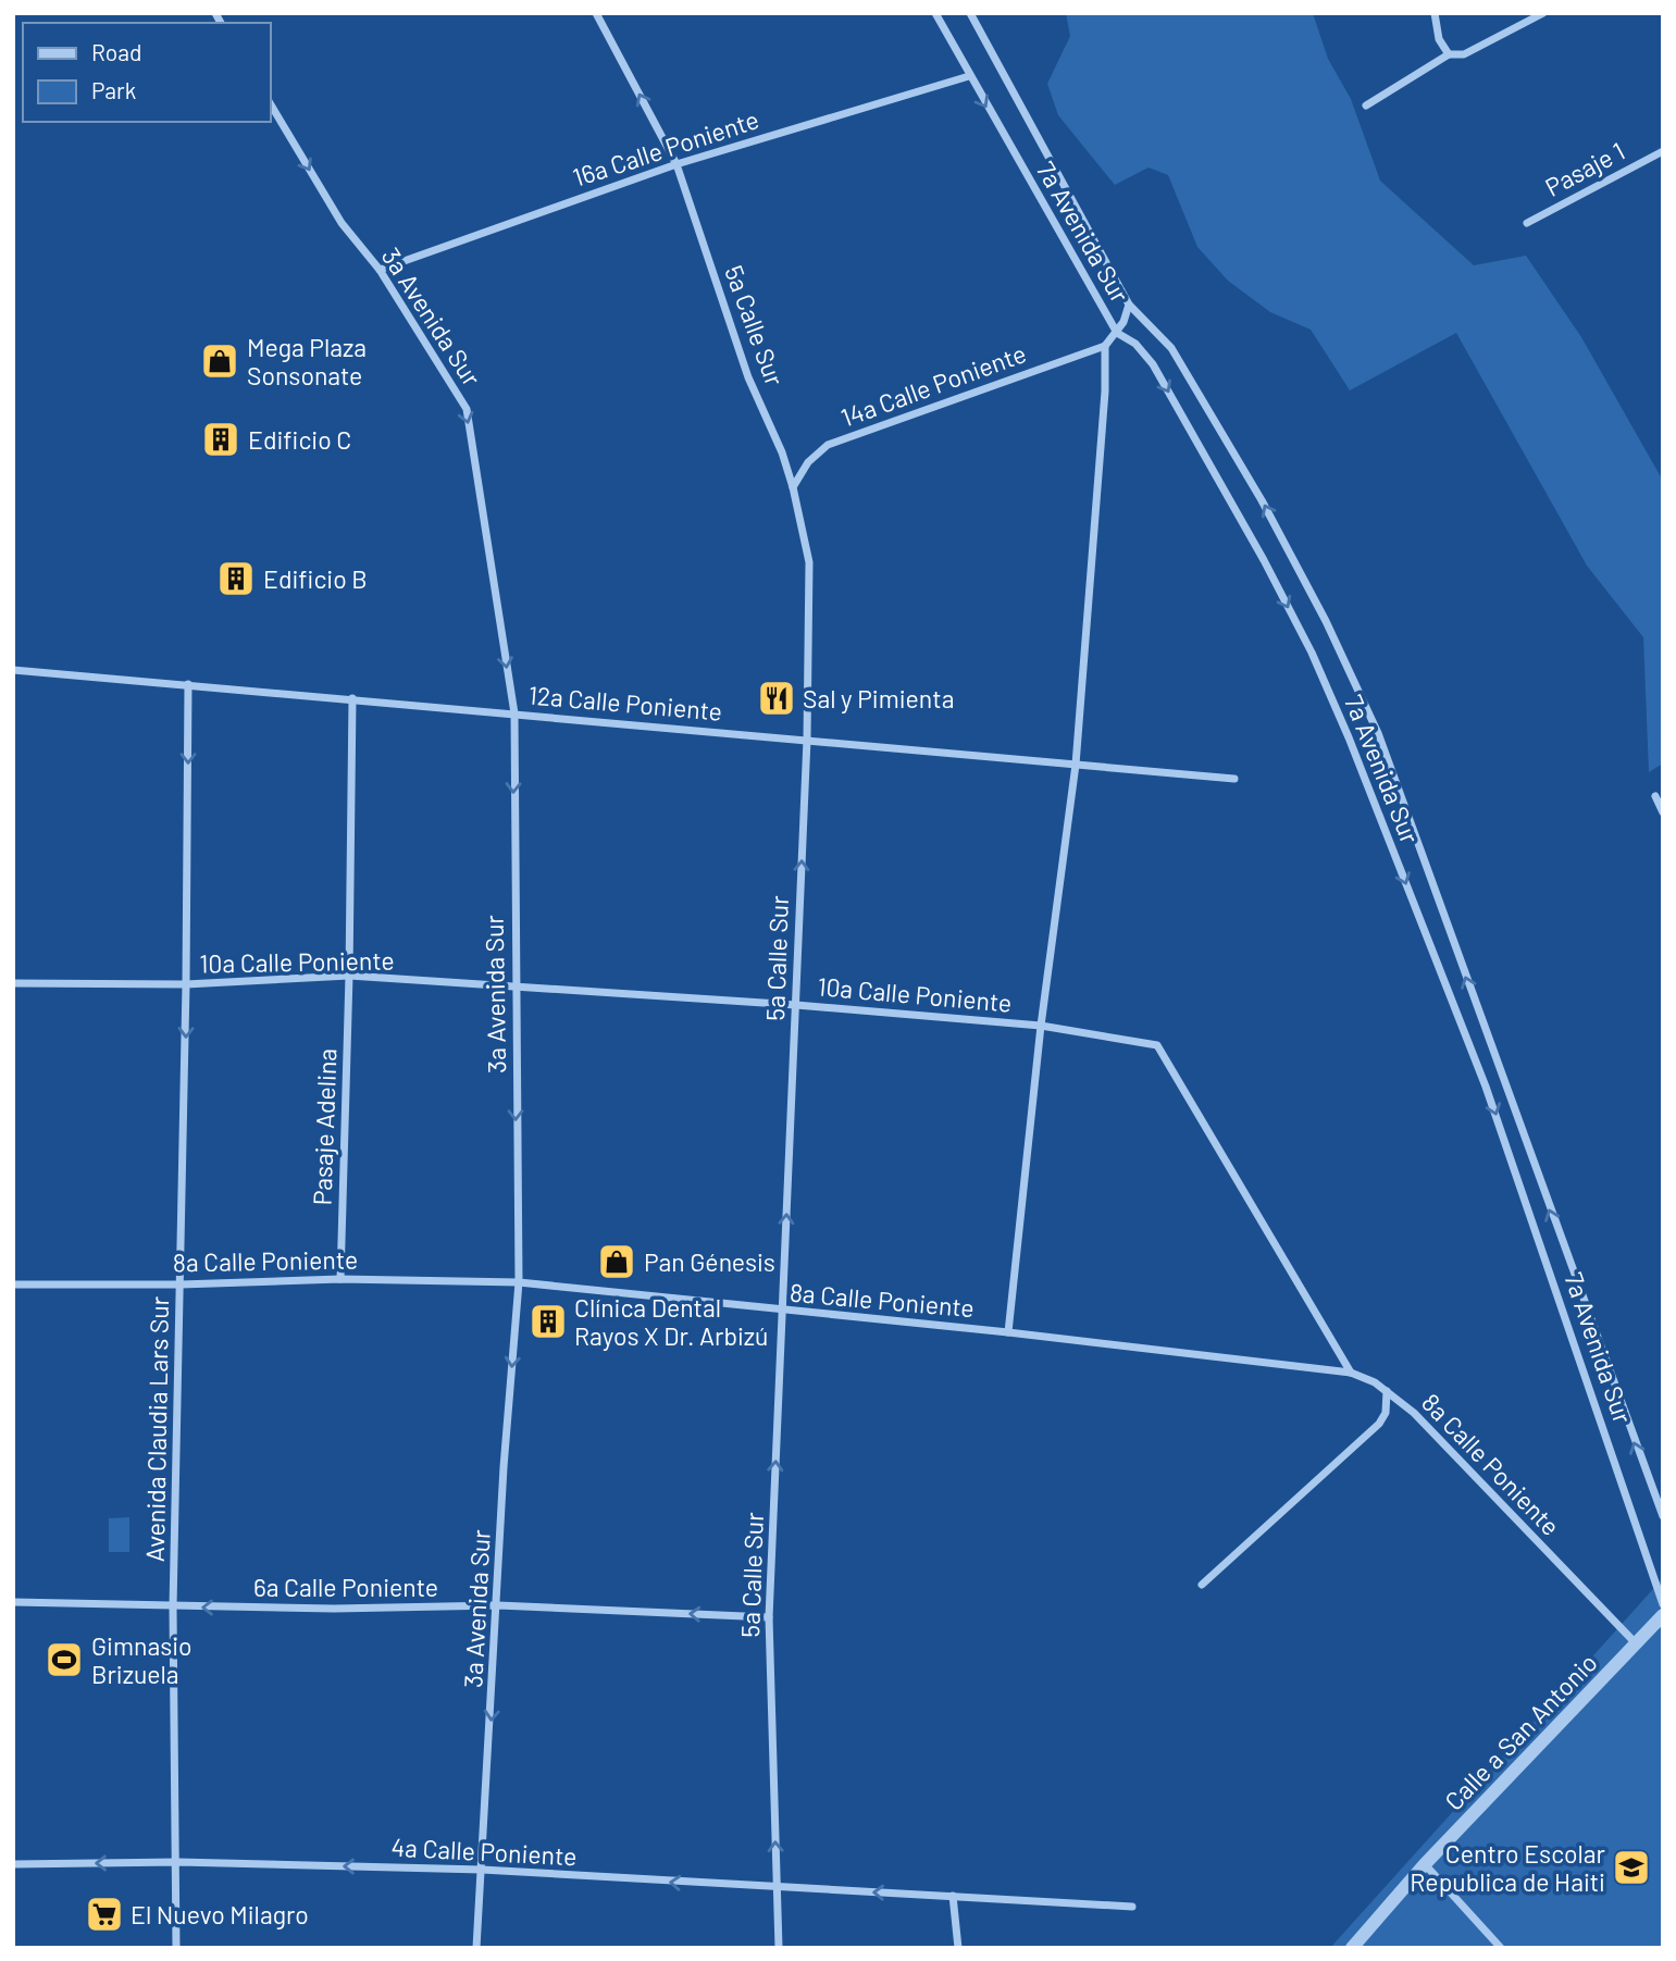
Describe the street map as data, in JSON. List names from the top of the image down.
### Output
{
  "streets": {
    "street": [
      "16a Calle Poniente",
      "Pasaje 1",
      "7a Avenida Sur",
      "3a Avenida Sur",
      "5a Calle Sur",
      "14a Calle Poniente",
      "12a Calle Poniente",
      "10a Calle Poniente",
      "Pasaje Adelina",
      "8a Calle Poniente",
      "Avenida Claudia Lars Sur",
      "6a Calle Poniente",
      "Calle a San Antonio",
      "4a Calle Poniente"
    ]
  },
  "crossings": [
    ["16a Calle Poniente", "7a Avenida Sur"],
    ["16a Calle Poniente", "3a Avenida Sur"],
    ["16a Calle Poniente", "5a Calle Sur"],
    ["3a Avenida Sur", "12a Calle Poniente"],
    ["3a Avenida Sur", "10a Calle Poniente"],
    ["3a Avenida Sur", "8a Calle Poniente"],
    ["3a Avenida Sur", "6a Calle Poniente"],
    ["3a Avenida Sur", "4a Calle Poniente"],
    ["5a Calle Sur", "14a Calle Poniente"],
    ["5a Calle Sur", "12a Calle Poniente"],
    ["5a Calle Sur", "10a Calle Poniente"],
    ["5a Calle Sur", "8a Calle Poniente"],
    ["5a Calle Sur", "6a Calle Poniente"],
    ["5a Calle Sur", "4a Calle Poniente"],
    ["12a Calle Poniente", "Pasaje Adelina"],
    ["12a Calle Poniente", "Avenida Claudia Lars Sur"],
    ["10a Calle Poniente", "Pasaje Adelina"],
    ["10a Calle Poniente", "8a Calle Poniente"],
    ["10a Calle Poniente", "Avenida Claudia Lars Sur"],
    ["Pasaje Adelina", "8a Calle Poniente"],
    ["8a Calle Poniente", "Avenida Claudia Lars Sur"],
    ["8a Calle Poniente", "Calle a San Antonio"],
    ["Avenida Claudia Lars Sur", "6a Calle Poniente"],
    ["Avenida Claudia Lars Sur", "4a Calle Poniente"]
  ],
  "one_way": [
    "3a Avenida Sur",
    "5a Calle Sur",
    "Avenida Claudia Lars Sur",
    "6a Calle Poniente",
    "4a Calle Poniente"
  ],
  "places": {
    "shop": ["Mega Plaza Sonsonate", "Pan Génesis"],
    "building": ["Edificio C", "Edificio B", "Clínica Dental Rayos X Dr. Arbizú"],
    "restaurant": ["Sal y Pimienta"],
    "sports": ["Gimnasio Brizuela"],
    "school or university": ["Centro Escolar Republica de Haiti"],
    "supermarket": ["El Nuevo Milagro"]
  },
  "legend": ["Road", "Park"]
}
